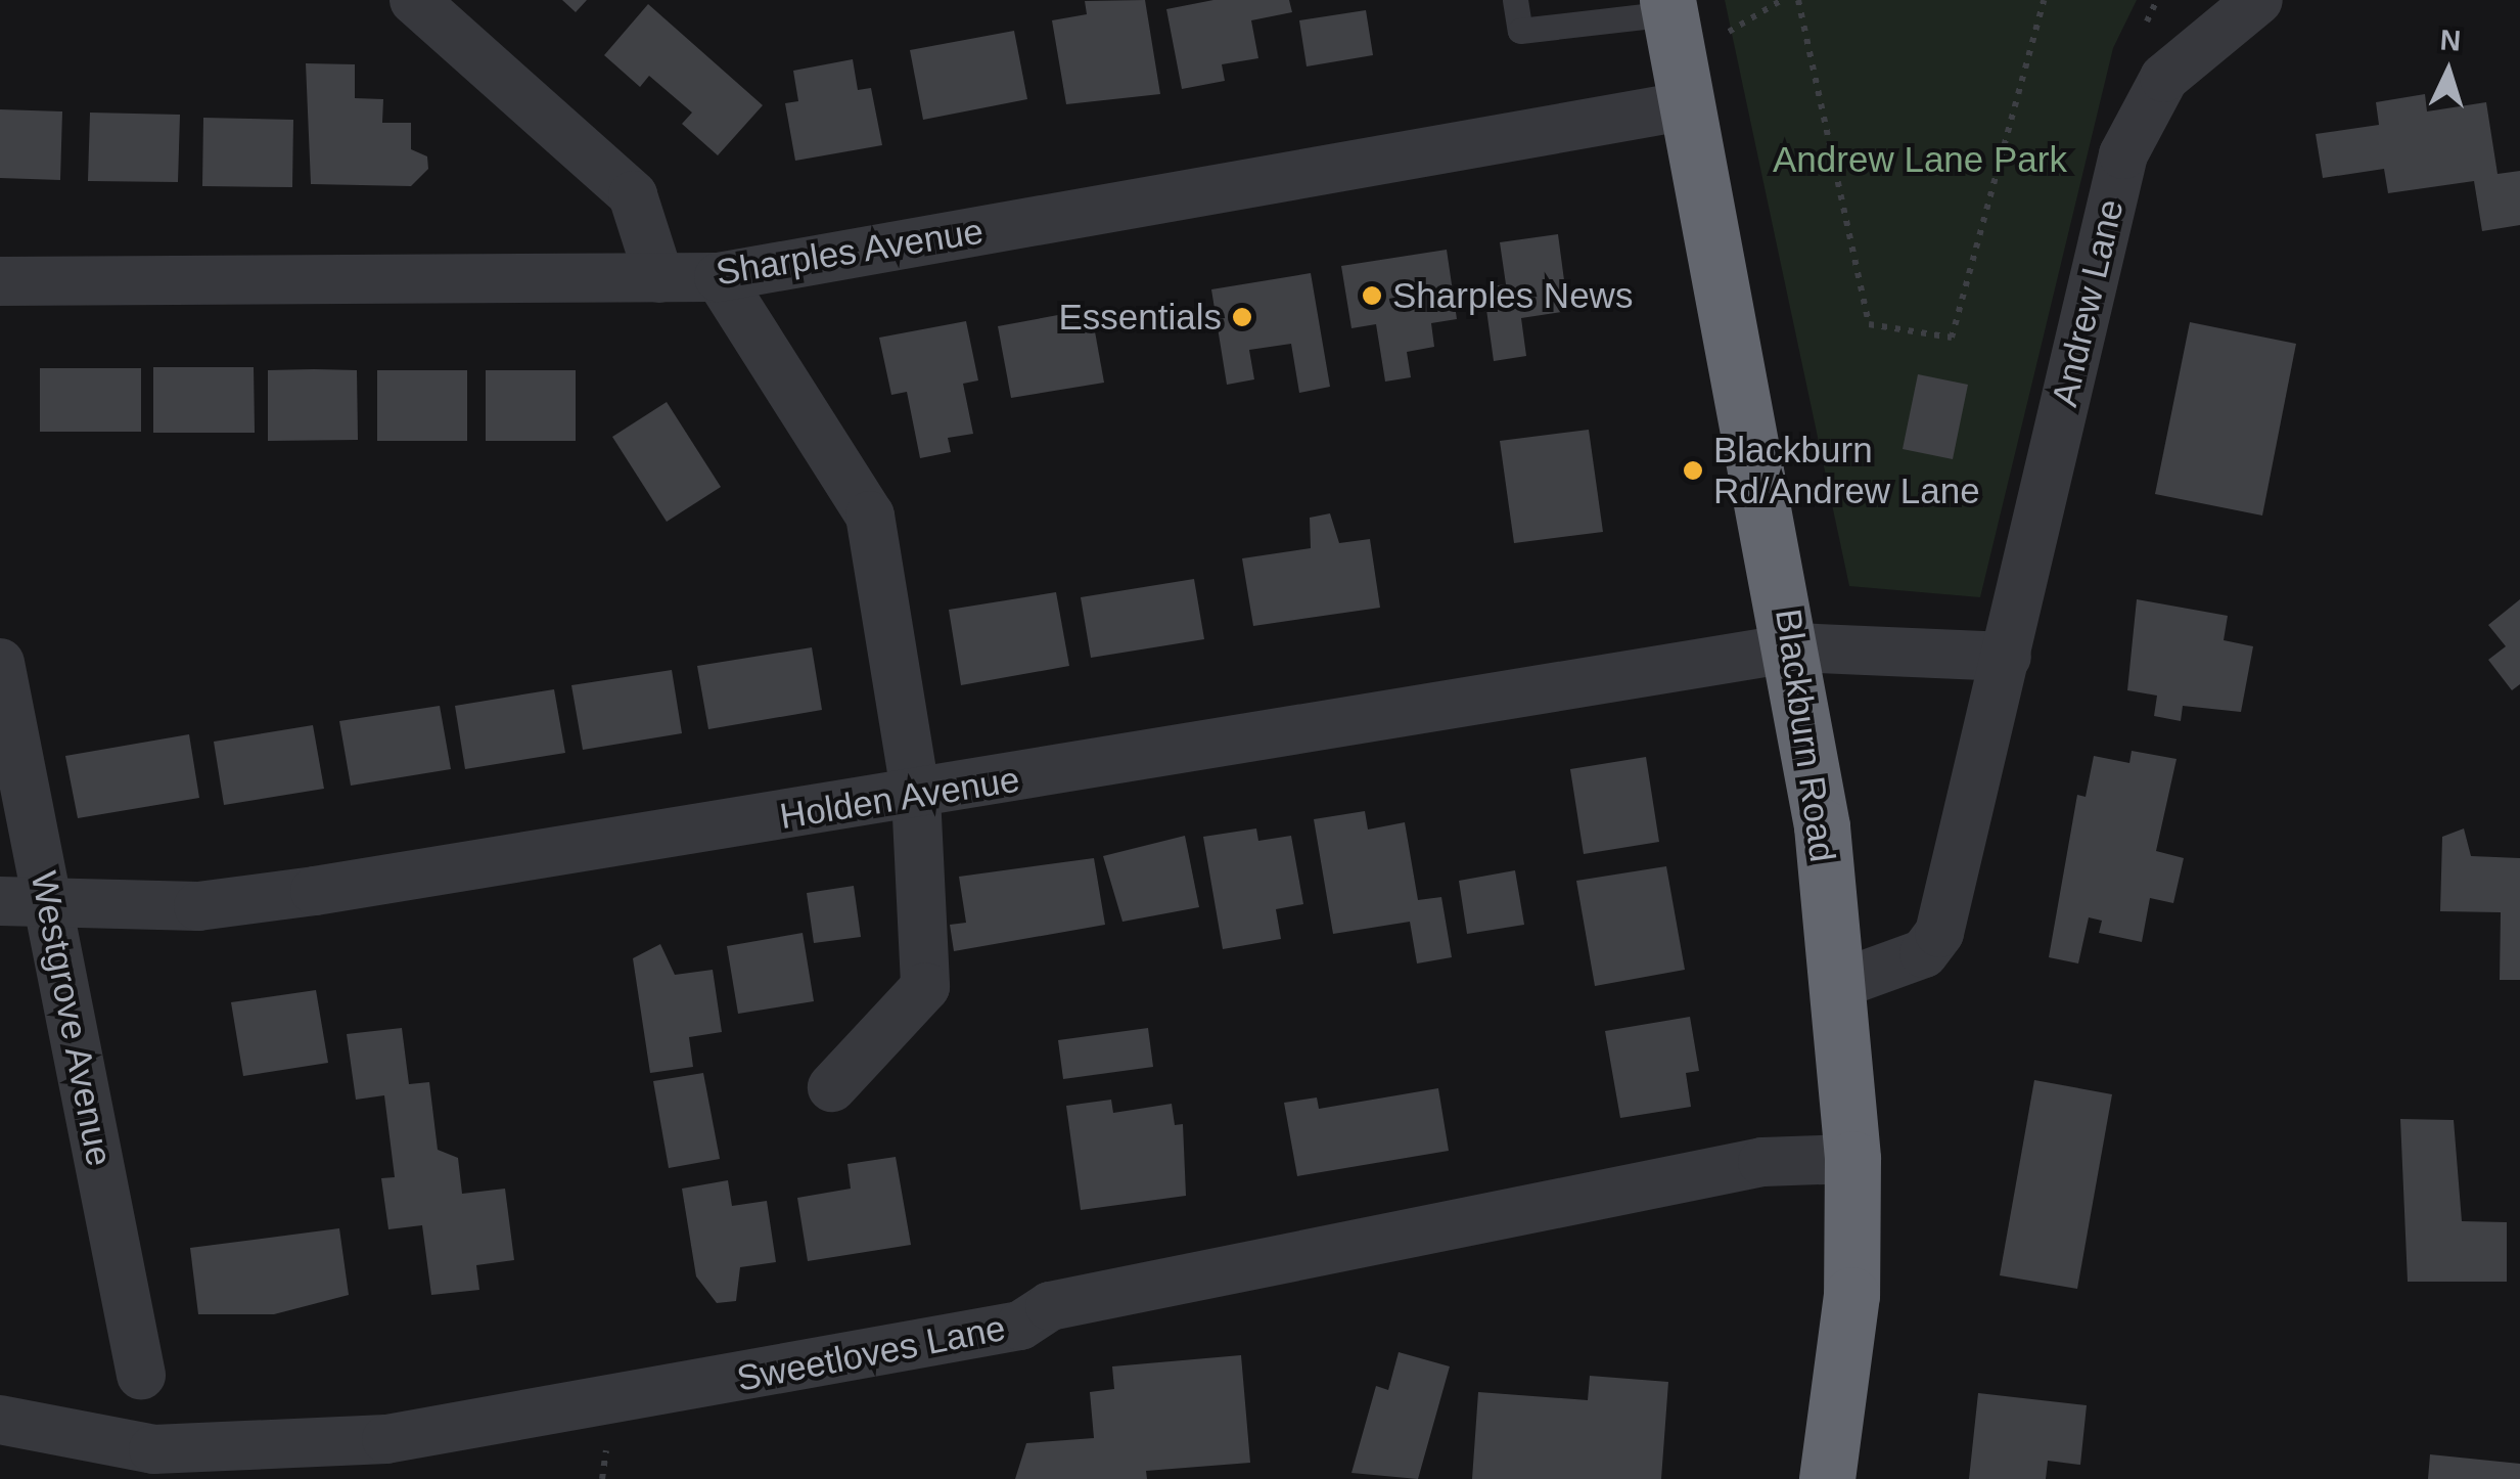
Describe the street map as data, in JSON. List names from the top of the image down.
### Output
{
  "streets": {
    "highway": ["Blackburn Road"],
    "street": [
      "Sharples Avenue",
      "Andrew Lane",
      "Holden Avenue",
      "Westgrove Avenue",
      "Sweetloves Lane"
    ]
  },
  "crossings": [
    ["Sharples Avenue", "Blackburn Road"],
    ["Andrew Lane", "Blackburn Road"],
    ["Blackburn Road", "Holden Avenue"],
    ["Blackburn Road", "Sweetloves Lane"],
    ["Holden Avenue", "Westgrove Avenue"]
  ],
  "parks": ["Andrew Lane Park"],
  "places": ["Sharples News", "Essentials", "Blackburn Rd/Andrew Lane"],
  "north": "top"
}
